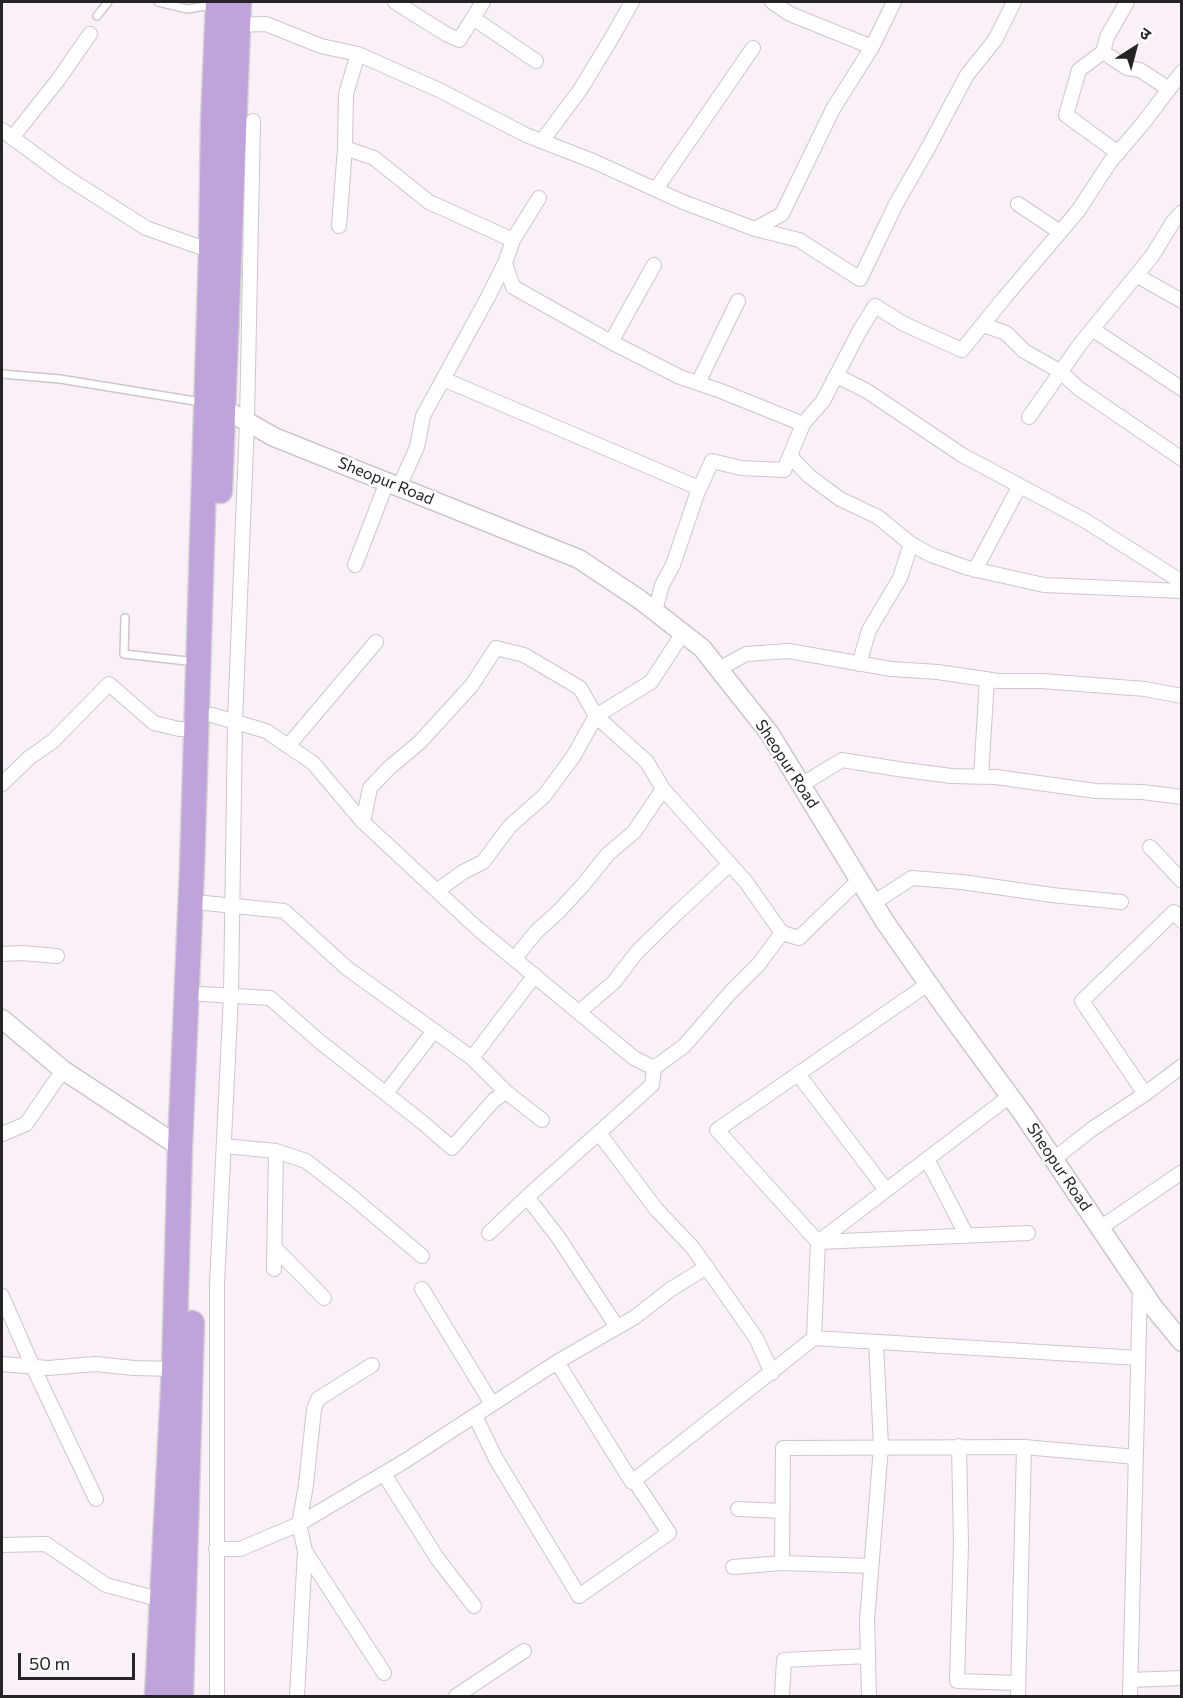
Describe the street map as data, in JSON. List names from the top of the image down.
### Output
{
  "streets": {
    "street": ["Sheopur Road"]
  },
  "scale_bar": "50 m",
  "north": "top right"
}
